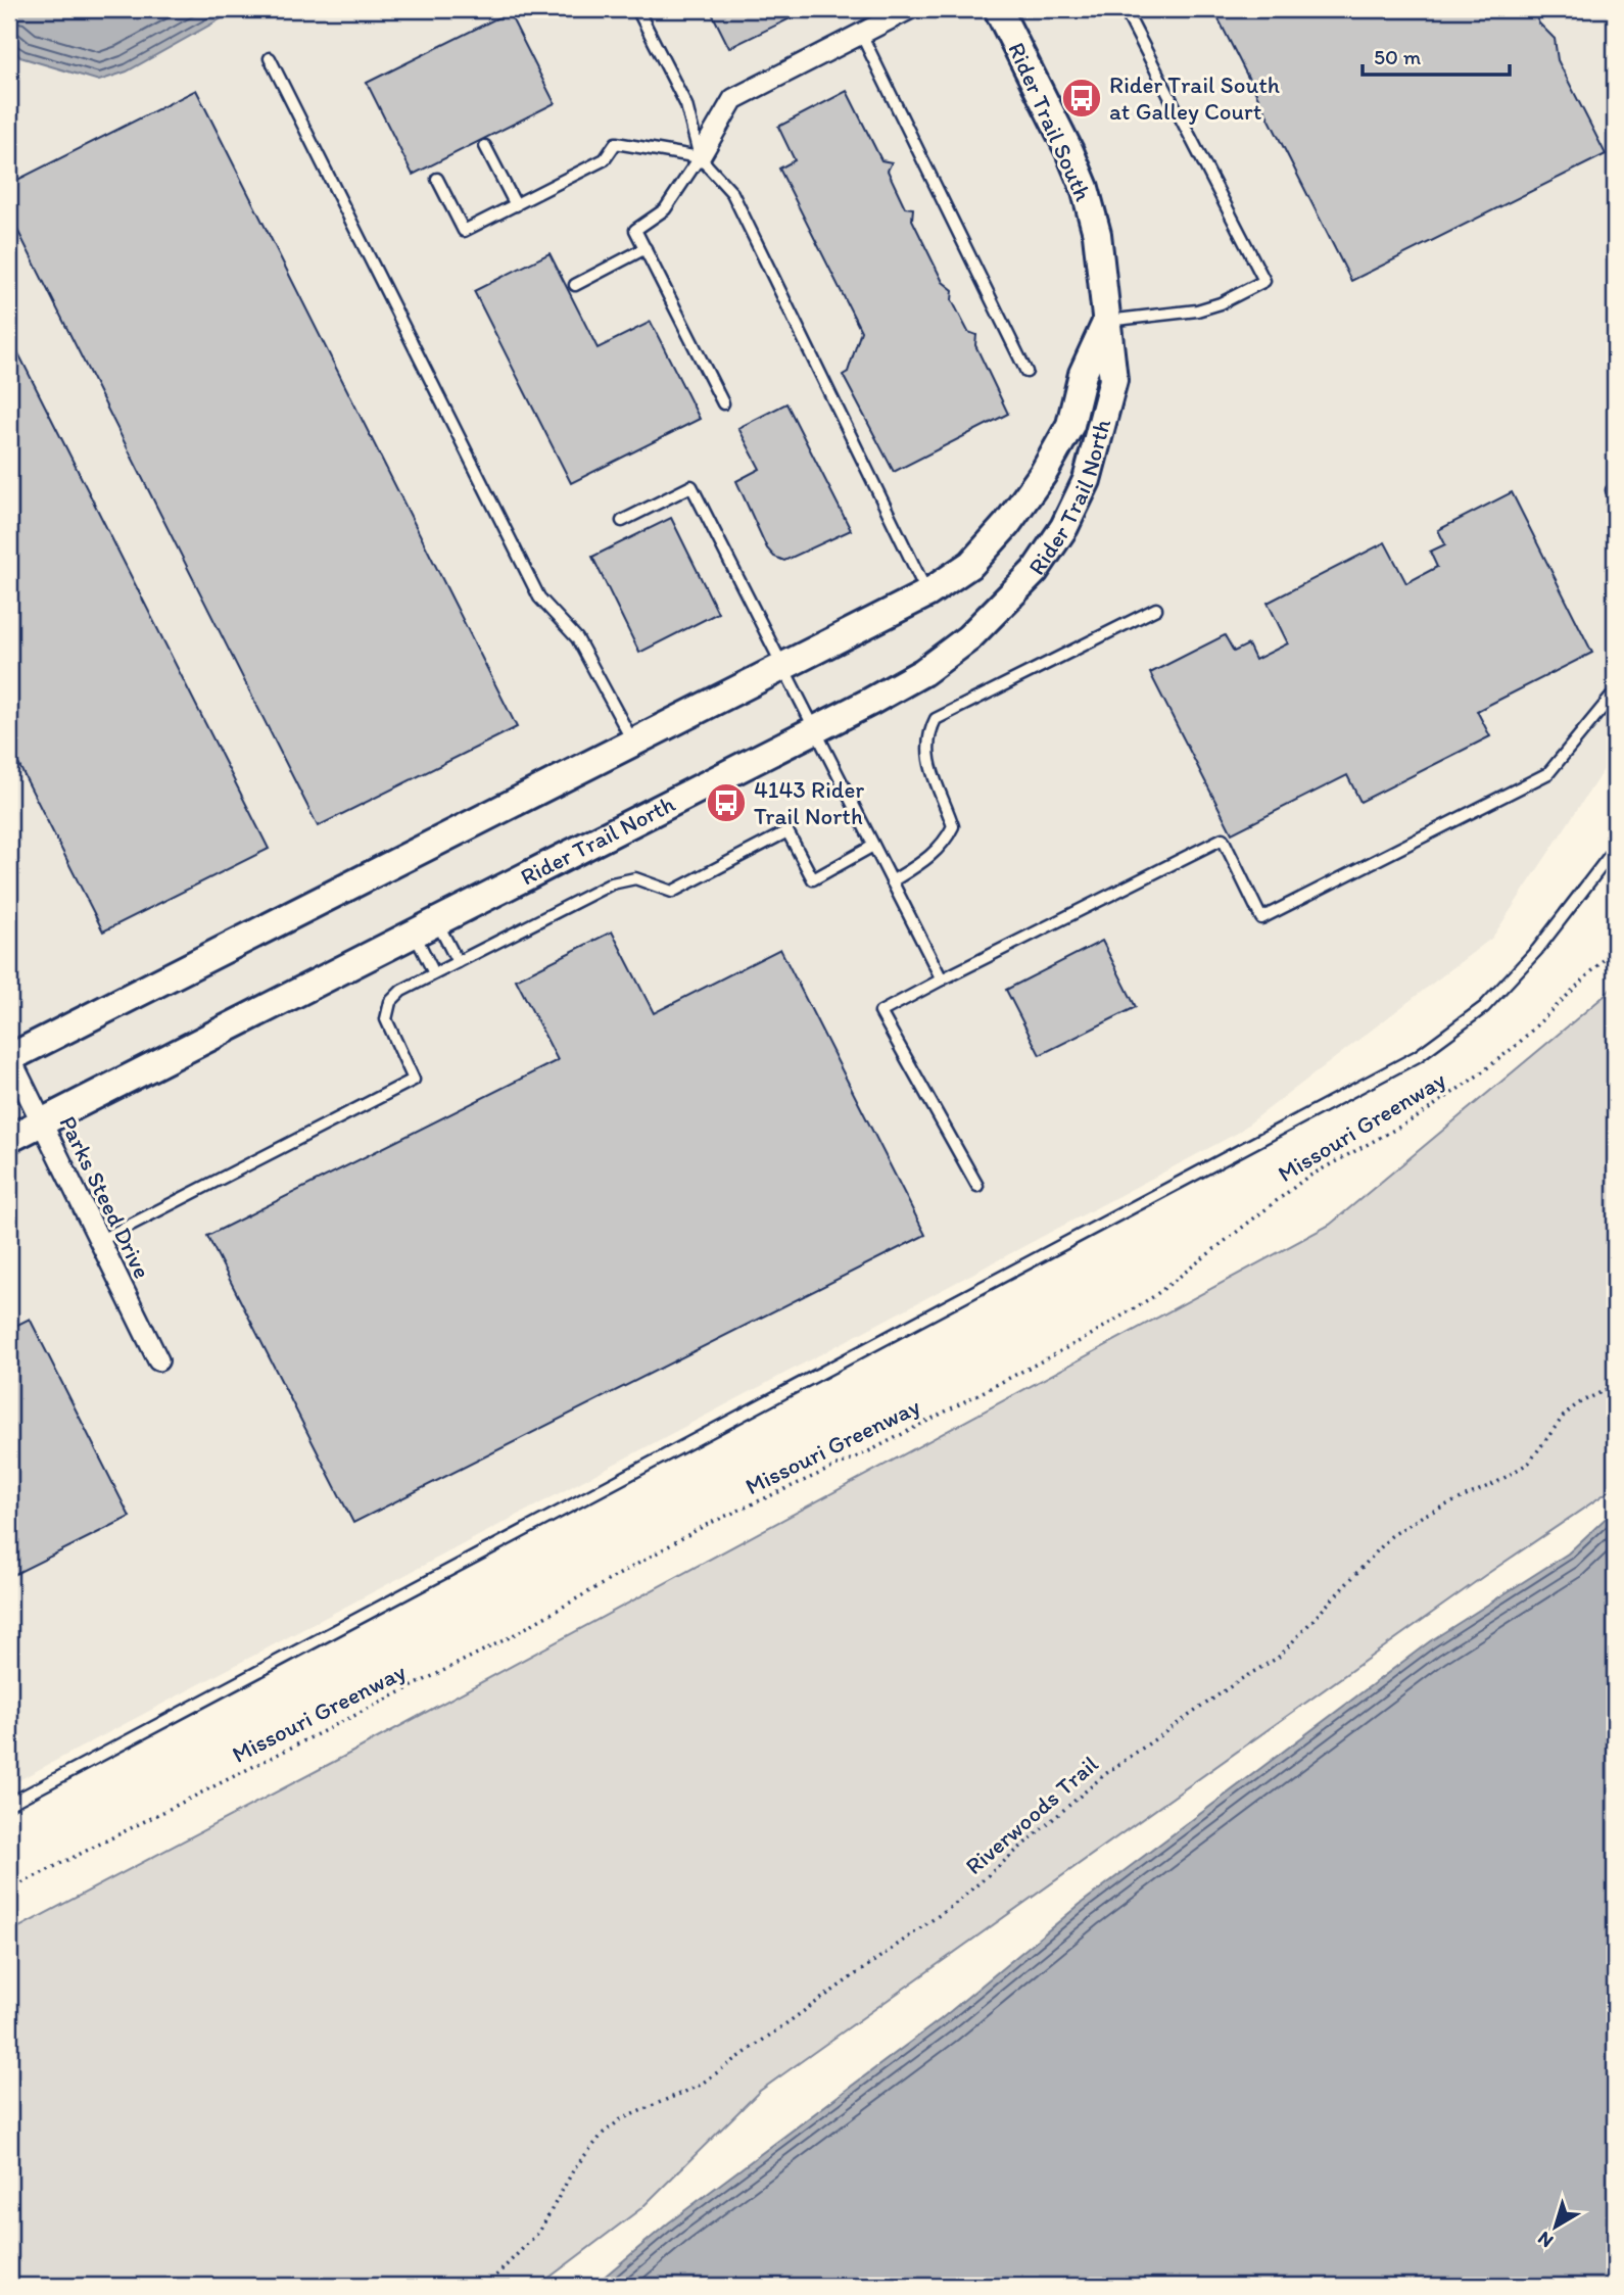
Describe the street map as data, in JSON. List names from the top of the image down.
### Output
{
  "streets": {
    "street": ["Rider Trail South", "Rider Trail North", "Parks Steed Drive"],
    "path": ["Missouri Greenway", "Riverwoods Trail"]
  },
  "crossings": [
    ["Rider Trail South", "Rider Trail North"],
    ["Rider Trail North", "Parks Steed Drive"]
  ],
  "places": {
    "bus stop": ["Rider Trail South at Galley Court", "4143 Rider Trail North"]
  },
  "scale_bar": "50 m",
  "north": "bottom left"
}
